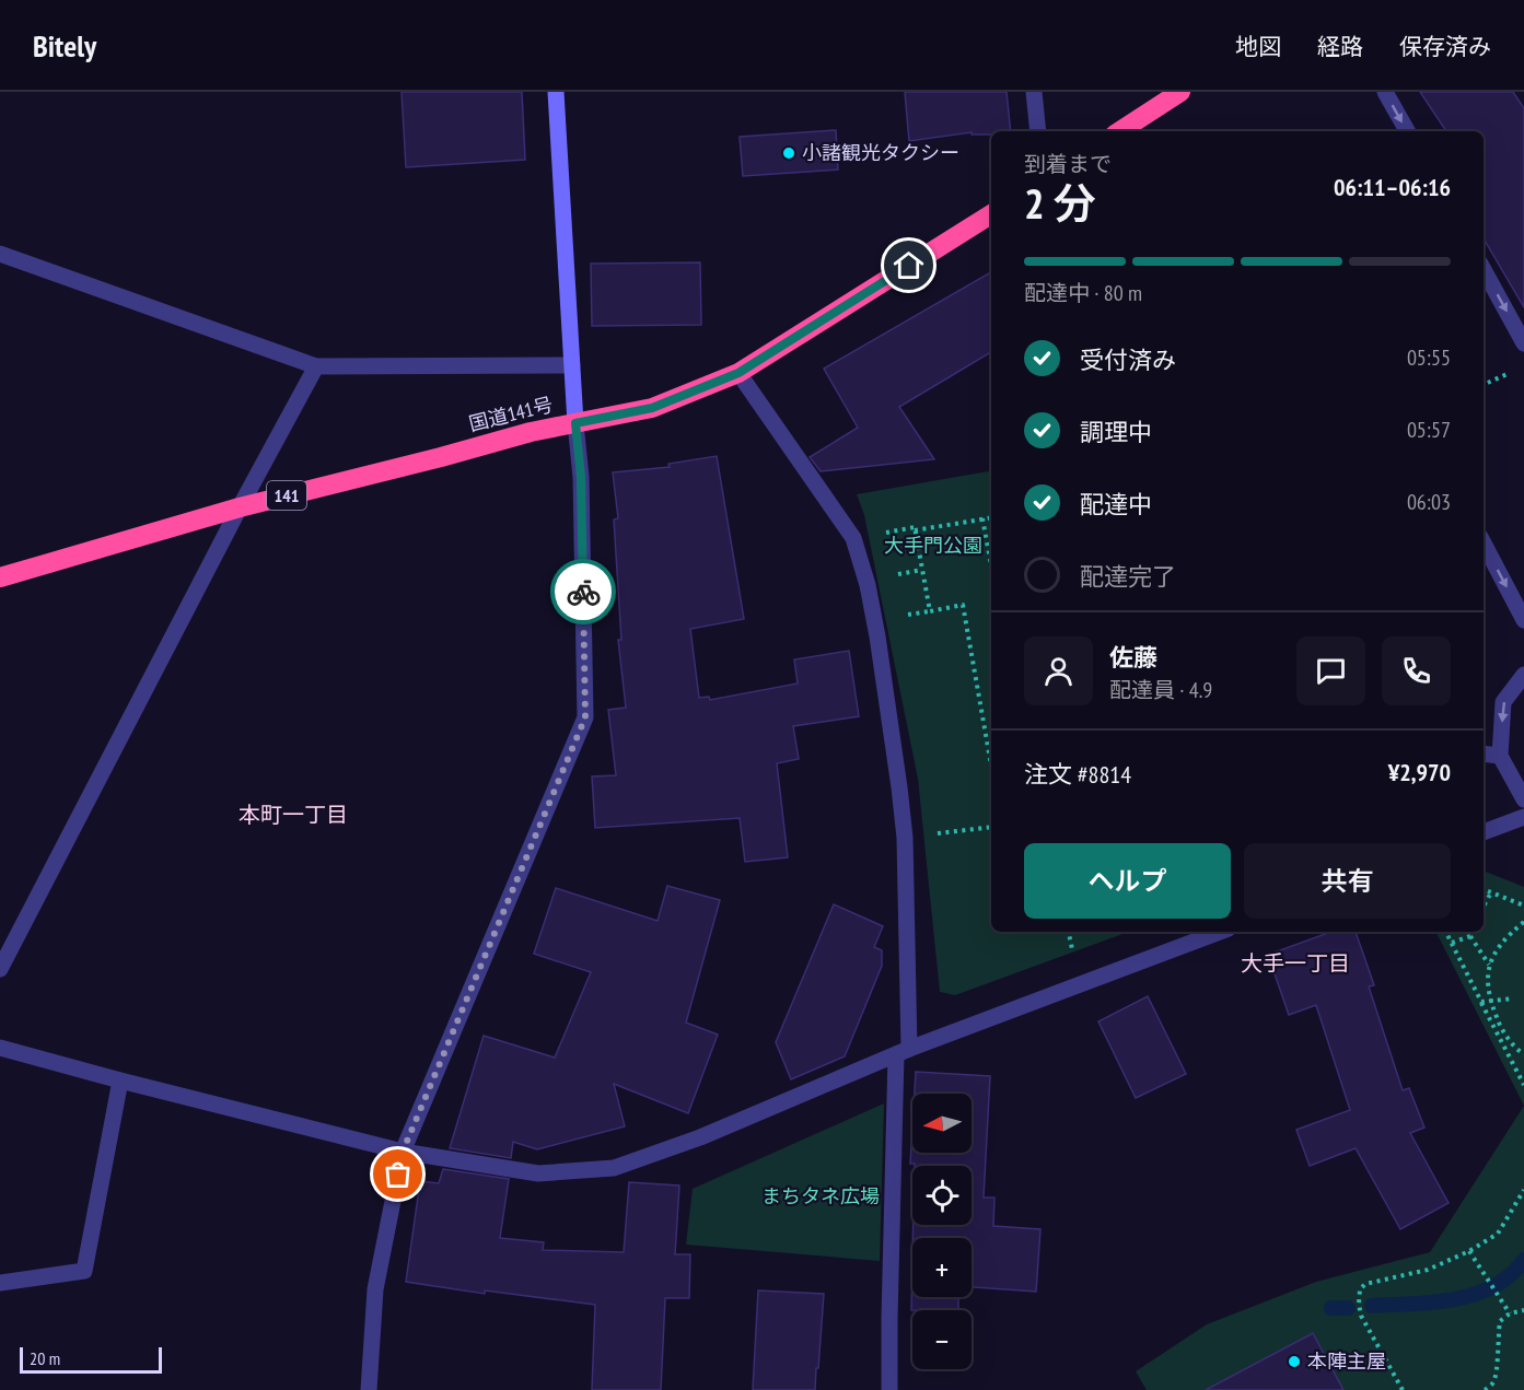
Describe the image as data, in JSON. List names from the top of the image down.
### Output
{
  "streets": {
    "highway": ["国道141号", "141"]
  },
  "districts": ["本町一丁目", "大手一丁目"],
  "parks": ["大手門公園", "まちタネ広場"],
  "places": ["小諸観光タクシー", "本陣主屋"],
  "scale_bar": "20 m",
  "north": "left",
  "page": {
    "header": "Bitely",
    "nav": ["地図", "経路", "保存済み"],
    "heading": ["2 分", "到着まで", "06:11–06:16"],
    "panel": [
      "佐藤",
      "配達員 · 4.9",
      "注文 #8814",
      "¥2,970"
    ],
    "bar": "配達中 · 80 m",
    "list": [
      ["受付済み", "05:55"],
      ["調理中", "05:57"],
      ["配達中", "06:03"],
      "配達完了"
    ],
    "buttons": ["ヘルプ", "共有"],
    "map_buttons": ["+", "−"],
    "scale": "20 m"
  }
}
